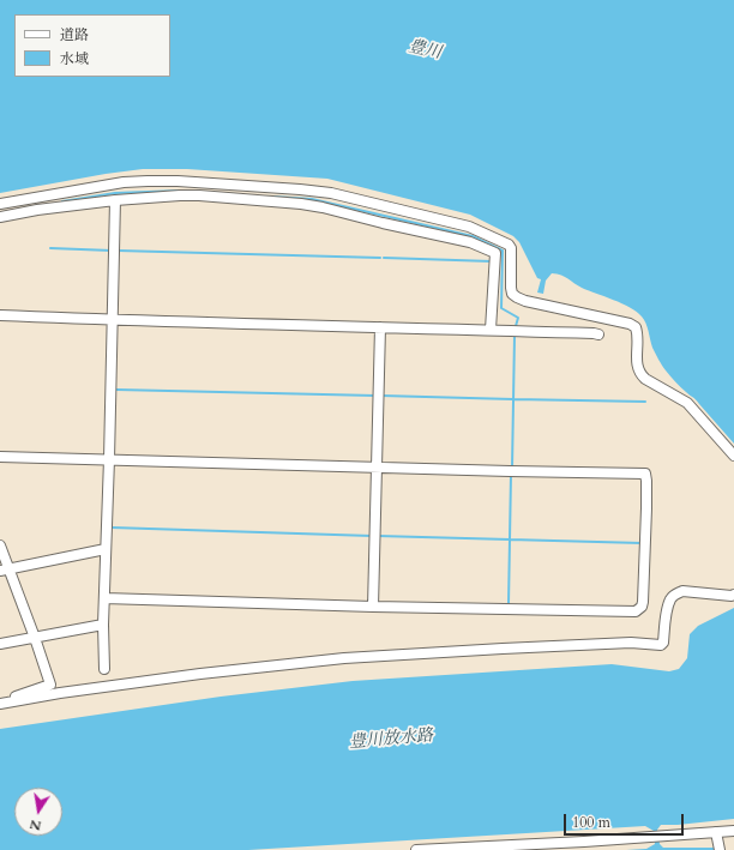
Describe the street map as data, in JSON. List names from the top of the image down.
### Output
{
  "water": ["豊川", "豊川放水路"],
  "legend": ["道路", "水域"],
  "scale_bar": "100 m",
  "north": "bottom"
}
